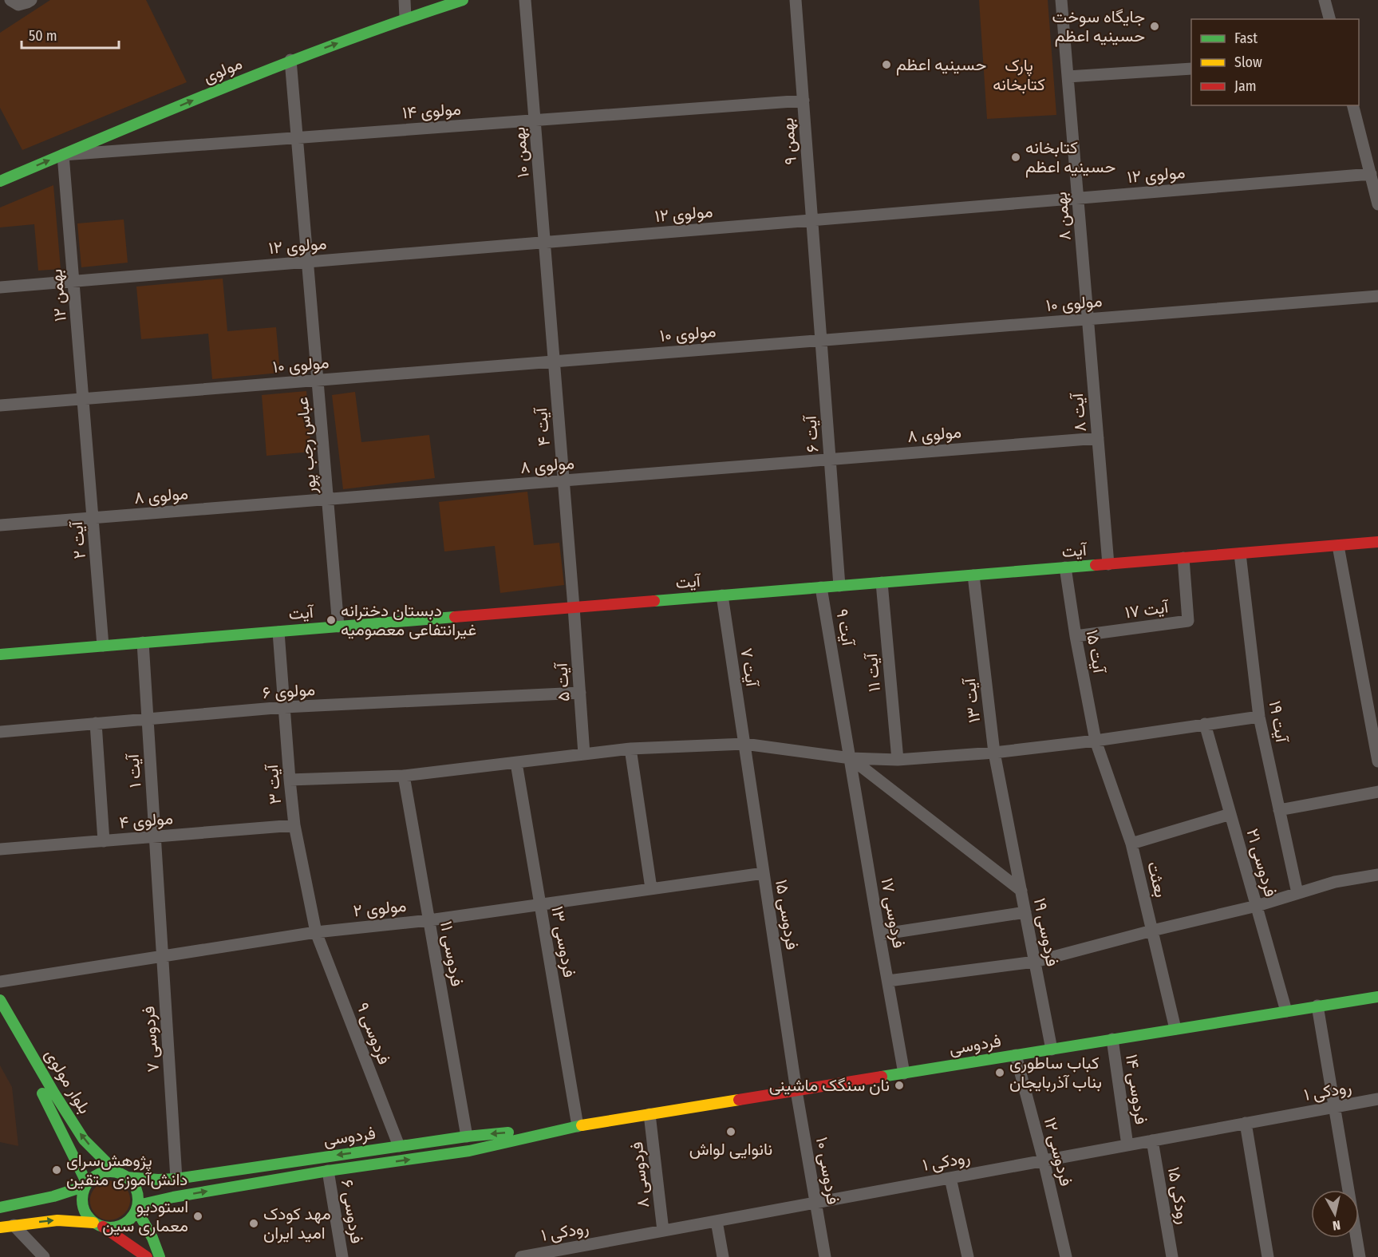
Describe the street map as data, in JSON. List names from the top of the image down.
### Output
{
  "streets": {
    "main road": [
      "مولوی",
      "آیت",
      "فردوسی",
      "بلوار مولوی"
    ],
    "street": [
      "مولوی ۱۴",
      "بهمن ۹",
      "بهمن ۱۰",
      "مولوی ۱۲",
      "بهمن ۸",
      "بهمن ۱۲",
      "مولوی ۱۰",
      "آیت ۸",
      "آیت ۴",
      "آیت ۶",
      "مولوی ۸",
      "عباس رجب پور",
      "آیت ۲",
      "آیت ۱۷",
      "آیت ۹",
      "آیت ۱۵",
      "آیت ۷",
      "آیت ۱۱",
      "آیت ۵",
      "مولوی ۶",
      "آیت ۱۳",
      "آیت ۱۹",
      "آیت ۱",
      "آیت ۳",
      "مولوی ۴",
      "فردوسی ۲۱",
      "بعثت",
      "مولوی ۲",
      "فردوسی ۱۷",
      "فردوسی ۱۵",
      "فردوسی ۱۹",
      "فردوسی ۱۳",
      "فردوسی ۱۱",
      "فردوسی ۹",
      "فردوسی ۷",
      "فردوسی ۱۴",
      "رودکی ۱",
      "فردوسی ۱۲",
      "فردوسی ۱۰",
      "فردوسی ۸",
      "رودکی ۱۵",
      "فردوسی ۶"
    ]
  },
  "crossings": [
    ["مولوی", "مولوی ۱۴"],
    ["مولوی", "بهمن ۱۲"],
    ["مولوی", "عباس رجب پور"],
    ["مولوی ۱۴", "بهمن ۹"],
    ["مولوی ۱۴", "بهمن ۱۰"],
    ["مولوی ۱۴", "بهمن ۱۲"],
    ["مولوی ۱۴", "عباس رجب پور"],
    ["بهمن ۹", "مولوی ۱۲"],
    ["بهمن ۹", "آیت ۶"],
    ["بهمن ۱۰", "مولوی ۱۲"],
    ["بهمن ۱۰", "آیت ۴"],
    ["مولوی ۱۲", "بهمن ۸"],
    ["مولوی ۱۲", "بهمن ۱۲"],
    ["مولوی ۱۲", "عباس رجب پور"],
    ["بهمن ۸", "آیت ۸"],
    ["بهمن ۱۲", "مولوی ۱۰"],
    ["بهمن ۱۲", "آیت ۲"],
    ["مولوی ۱۰", "آیت ۸"],
    ["مولوی ۱۰", "آیت ۴"],
    ["مولوی ۱۰", "آیت ۶"],
    ["مولوی ۱۰", "عباس رجب پور"],
    ["آیت ۸", "مولوی ۸"],
    ["آیت ۸", "آیت"],
    ["آیت ۴", "مولوی ۸"],
    ["آیت ۴", "آیت"],
    ["آیت ۴", "آیت ۵"],
    ["آیت ۶", "مولوی ۸"],
    ["آیت ۶", "آیت"],
    ["مولوی ۸", "عباس رجب پور"],
    ["مولوی ۸", "آیت ۲"],
    ["عباس رجب پور", "آیت"],
    ["آیت ۲", "آیت"],
    ["آیت", "آیت ۱۷"],
    ["آیت", "آیت ۹"],
    ["آیت", "آیت ۱۵"],
    ["آیت", "آیت ۷"],
    ["آیت", "آیت ۱۱"],
    ["آیت", "آیت ۵"],
    ["آیت", "آیت ۱۳"],
    ["آیت", "آیت ۱۹"],
    ["آیت", "آیت ۱"],
    ["آیت", "آیت ۳"],
    ["آیت ۱۷", "آیت ۱۵"],
    ["آیت ۹", "فردوسی ۱۷"],
    ["آیت ۱۵", "بعثت"],
    ["آیت ۷", "فردوسی ۱۵"],
    ["آیت ۵", "مولوی ۶"],
    ["مولوی ۶", "آیت ۱"],
    ["مولوی ۶", "آیت ۳"],
    ["آیت ۱۳", "فردوسی ۱۹"],
    ["آیت ۱", "مولوی ۴"],
    ["آیت ۱", "فردوسی ۷"],
    ["آیت ۳", "مولوی ۴"],
    ["آیت ۳", "مولوی ۲"],
    ["آیت ۳", "فردوسی ۹"],
    ["فردوسی ۲۱", "فردوسی"],
    ["بعثت", "فردوسی"],
    ["مولوی ۲", "فردوسی ۱۵"],
    ["مولوی ۲", "فردوسی ۱۳"],
    ["مولوی ۲", "فردوسی ۱۱"],
    ["مولوی ۲", "فردوسی ۹"],
    ["مولوی ۲", "فردوسی ۷"],
    ["فردوسی ۱۷", "فردوسی"],
    ["فردوسی ۱۵", "فردوسی"],
    ["فردوسی ۱۵", "فردوسی ۱۰"],
    ["فردوسی ۱۹", "فردوسی"],
    ["فردوسی ۱۳", "فردوسی"],
    ["فردوسی ۱۱", "فردوسی"],
    ["فردوسی ۹", "فردوسی"],
    ["فردوسی ۷", "فردوسی"],
    ["فردوسی", "بلوار مولوی"],
    ["فردوسی", "فردوسی ۱۴"],
    ["فردوسی", "فردوسی ۱۲"],
    ["فردوسی", "فردوسی ۱۰"],
    ["فردوسی", "فردوسی ۸"],
    ["فردوسی", "فردوسی ۶"],
    ["فردوسی ۱۴", "رودکی ۱"],
    ["رودکی ۱", "فردوسی ۱۲"],
    ["رودکی ۱", "فردوسی ۱۰"],
    ["رودکی ۱", "فردوسی ۸"],
    ["رودکی ۱", "رودکی ۱۵"]
  ],
  "one_way": ["مولوی"],
  "parks": ["پارک کتابخانه"],
  "places": [
    "جایگاه سوخت حسینیه اعظم",
    "حسینیه اعظم",
    "کتابخانه حسینیه اعظم",
    "دبستان دخترانه غیرانتفاعی معصومیه",
    "کباب ساطوری بناب آذربایجان",
    "نان سنگک ماشینی",
    "نانوایی لواش",
    "پژوهش‌سرای دانش‌آموزی متقین",
    "استودیو معماری سین",
    "مهد کودک امید ایران"
  ],
  "legend": ["Fast", "Slow", "Jam"],
  "scale_bar": "50 m",
  "north": "bottom"
}
